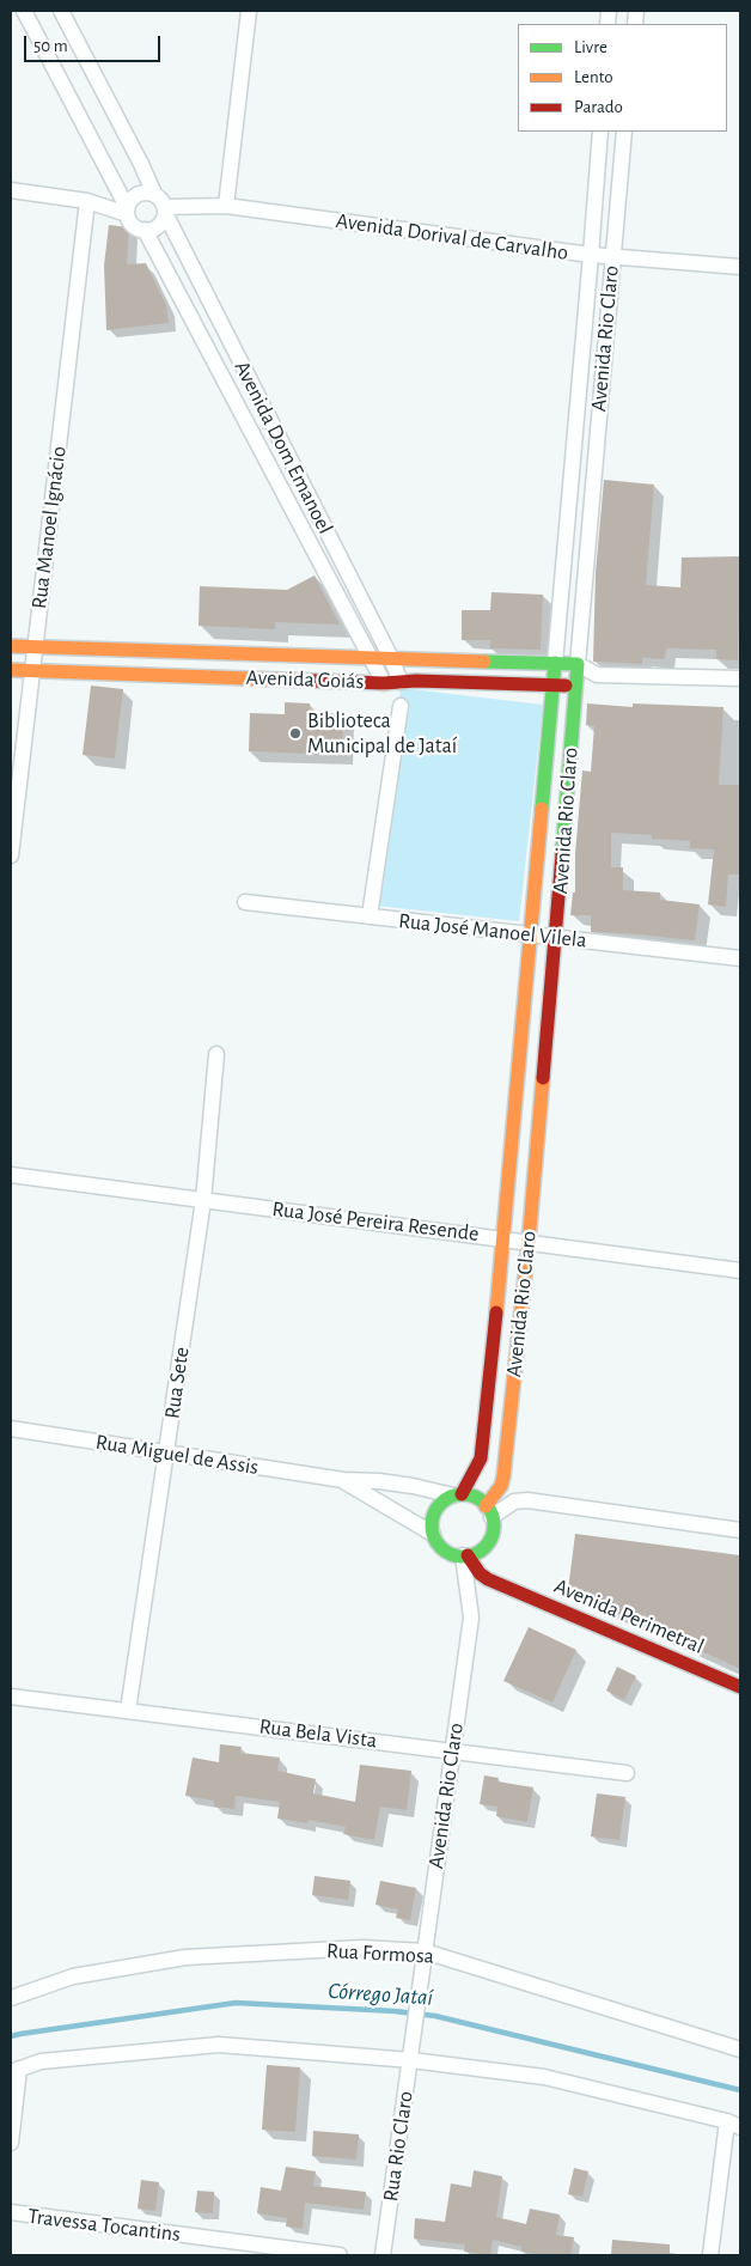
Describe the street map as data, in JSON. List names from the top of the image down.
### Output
{
  "streets": {
    "main road": ["Avenida Rio Claro", "Avenida Goiás", "Avenida Perimetral"],
    "street": [
      "Avenida Dorival de Carvalho",
      "Avenida Dom Emanoel",
      "Rua Manoel Ignácio",
      "Rua José Manoel Vilela",
      "Rua José Pereira Resende",
      "Rua Sete",
      "Rua Miguel de Assis",
      "Rua Bela Vista",
      "Rua Formosa",
      "Rua Rio Claro",
      "Travessa Tocantins"
    ]
  },
  "crossings": [
    ["Avenida Dorival de Carvalho", "Avenida Rio Claro"],
    ["Avenida Dorival de Carvalho", "Avenida Dom Emanoel"],
    ["Avenida Rio Claro", "Avenida Goiás"],
    ["Avenida Rio Claro", "Rua José Manoel Vilela"],
    ["Avenida Rio Claro", "Rua José Pereira Resende"],
    ["Avenida Rio Claro", "Rua Miguel de Assis"],
    ["Avenida Rio Claro", "Avenida Perimetral"],
    ["Avenida Rio Claro", "Rua Bela Vista"],
    ["Avenida Rio Claro", "Rua Formosa"],
    ["Avenida Rio Claro", "Rua Rio Claro"],
    ["Avenida Dom Emanoel", "Avenida Goiás"],
    ["Rua Manoel Ignácio", "Avenida Goiás"],
    ["Rua José Pereira Resende", "Rua Sete"],
    ["Rua Sete", "Rua Miguel de Assis"],
    ["Rua Sete", "Rua Bela Vista"],
    ["Rua Miguel de Assis", "Avenida Perimetral"]
  ],
  "water": ["Córrego Jataí"],
  "places": ["Biblioteca Municipal de Jataí"],
  "legend": ["Livre", "Lento", "Parado"],
  "scale_bar": "50 m"
}
